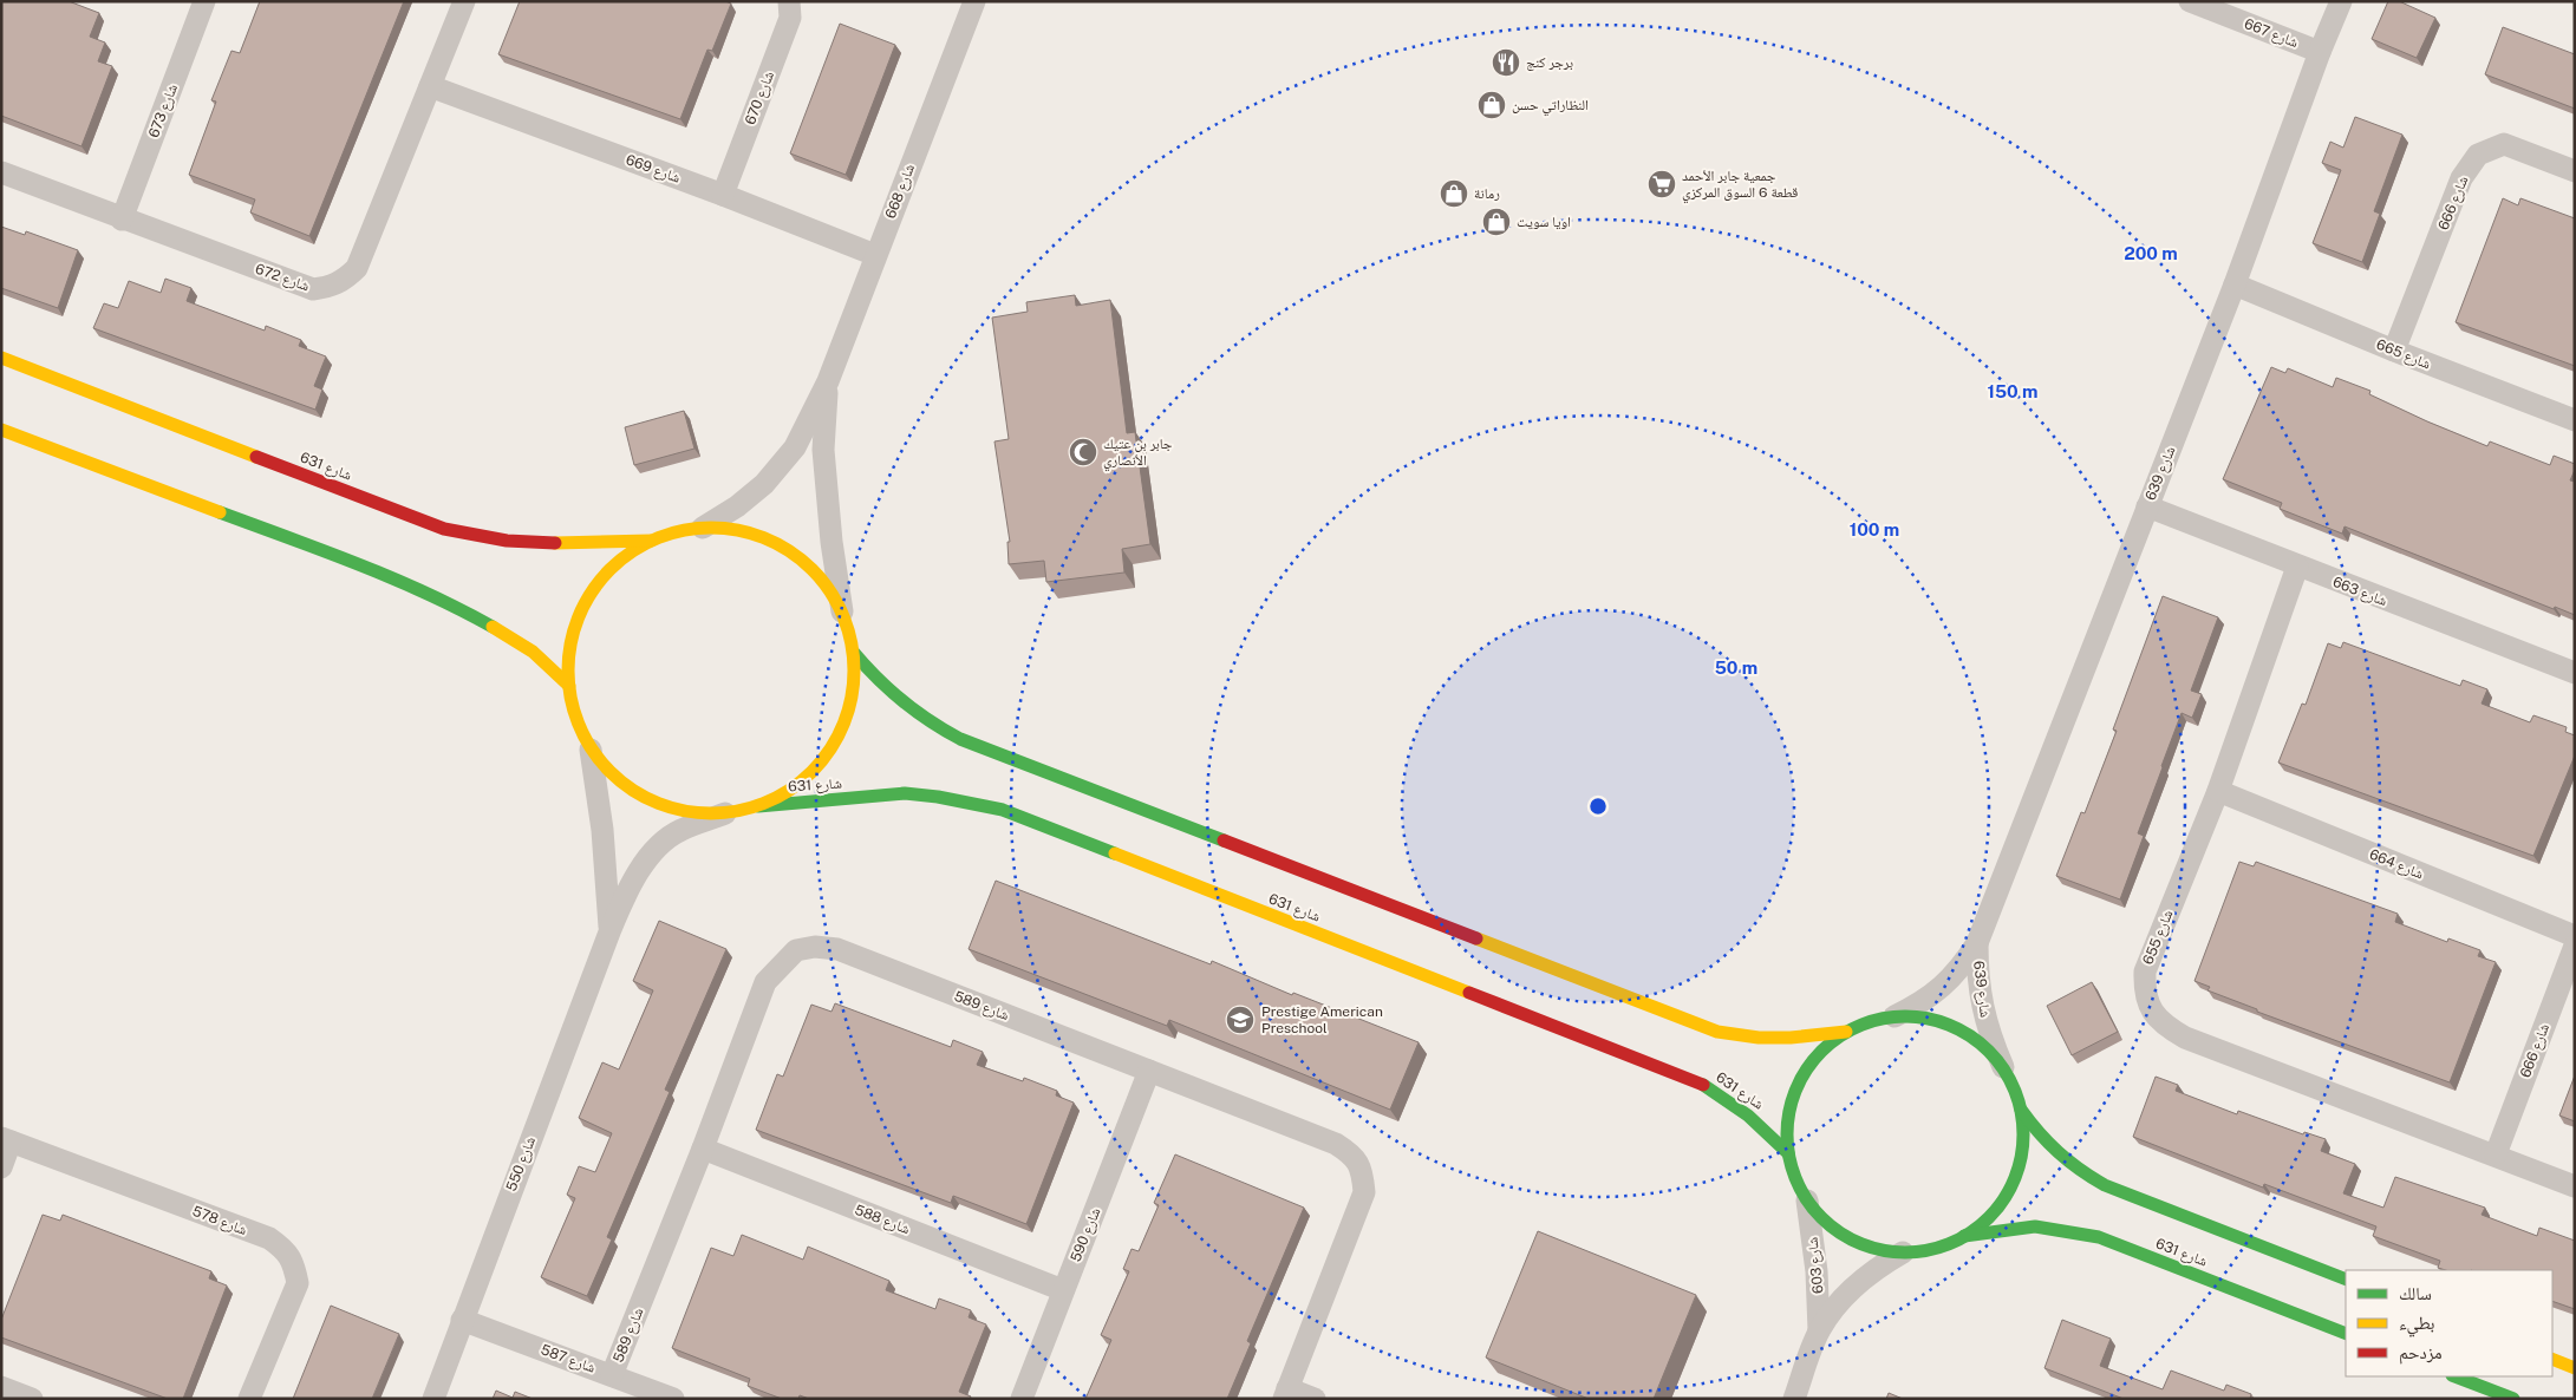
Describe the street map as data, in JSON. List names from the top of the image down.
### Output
{
  "streets": {
    "main road": ["شارع 631"],
    "street": [
      "شارع 667",
      "شارع 670",
      "شارع 673",
      "شارع 669",
      "شارع 668",
      "شارع 666",
      "شارع 672",
      "شارع 665",
      "شارع 639",
      "شارع 663",
      "شارع 664",
      "شارع 655",
      "شارع 589",
      "شارع 550",
      "شارع 588",
      "شارع 578",
      "شارع 590",
      "شارع 603",
      "شارع 587"
    ]
  },
  "crossings": [
    ["شارع 667", "شارع 639"],
    ["شارع 670", "شارع 669"],
    ["شارع 673", "شارع 672"],
    ["شارع 669", "شارع 668"],
    ["شارع 669", "شارع 672"],
    ["شارع 666", "شارع 665"],
    ["شارع 666", "شارع 655"],
    ["شارع 665", "شارع 639"],
    ["شارع 639", "شارع 663"],
    ["شارع 663", "شارع 655"],
    ["شارع 664", "شارع 655"],
    ["شارع 589", "شارع 588"],
    ["شارع 589", "شارع 590"],
    ["شارع 589", "شارع 587"],
    ["شارع 550", "شارع 587"],
    ["شارع 588", "شارع 590"]
  ],
  "places": {
    "restaurant": ["برجر كنج"],
    "shop": ["النظاراتي حسن", "رمانة", "اويا سويت"],
    "supermarket": ["جمعية جابر الأحمد قطعة 6 السوق المركزي"],
    "mosque": ["جابر بن عتيك الأنصاري"],
    "school or university": ["Prestige American Preschool"]
  },
  "legend": ["سالك", "بطيء", "مزدحم"],
  "rings": [
    "200 m",
    "150 m",
    "100 m",
    "50 m"
  ]
}
